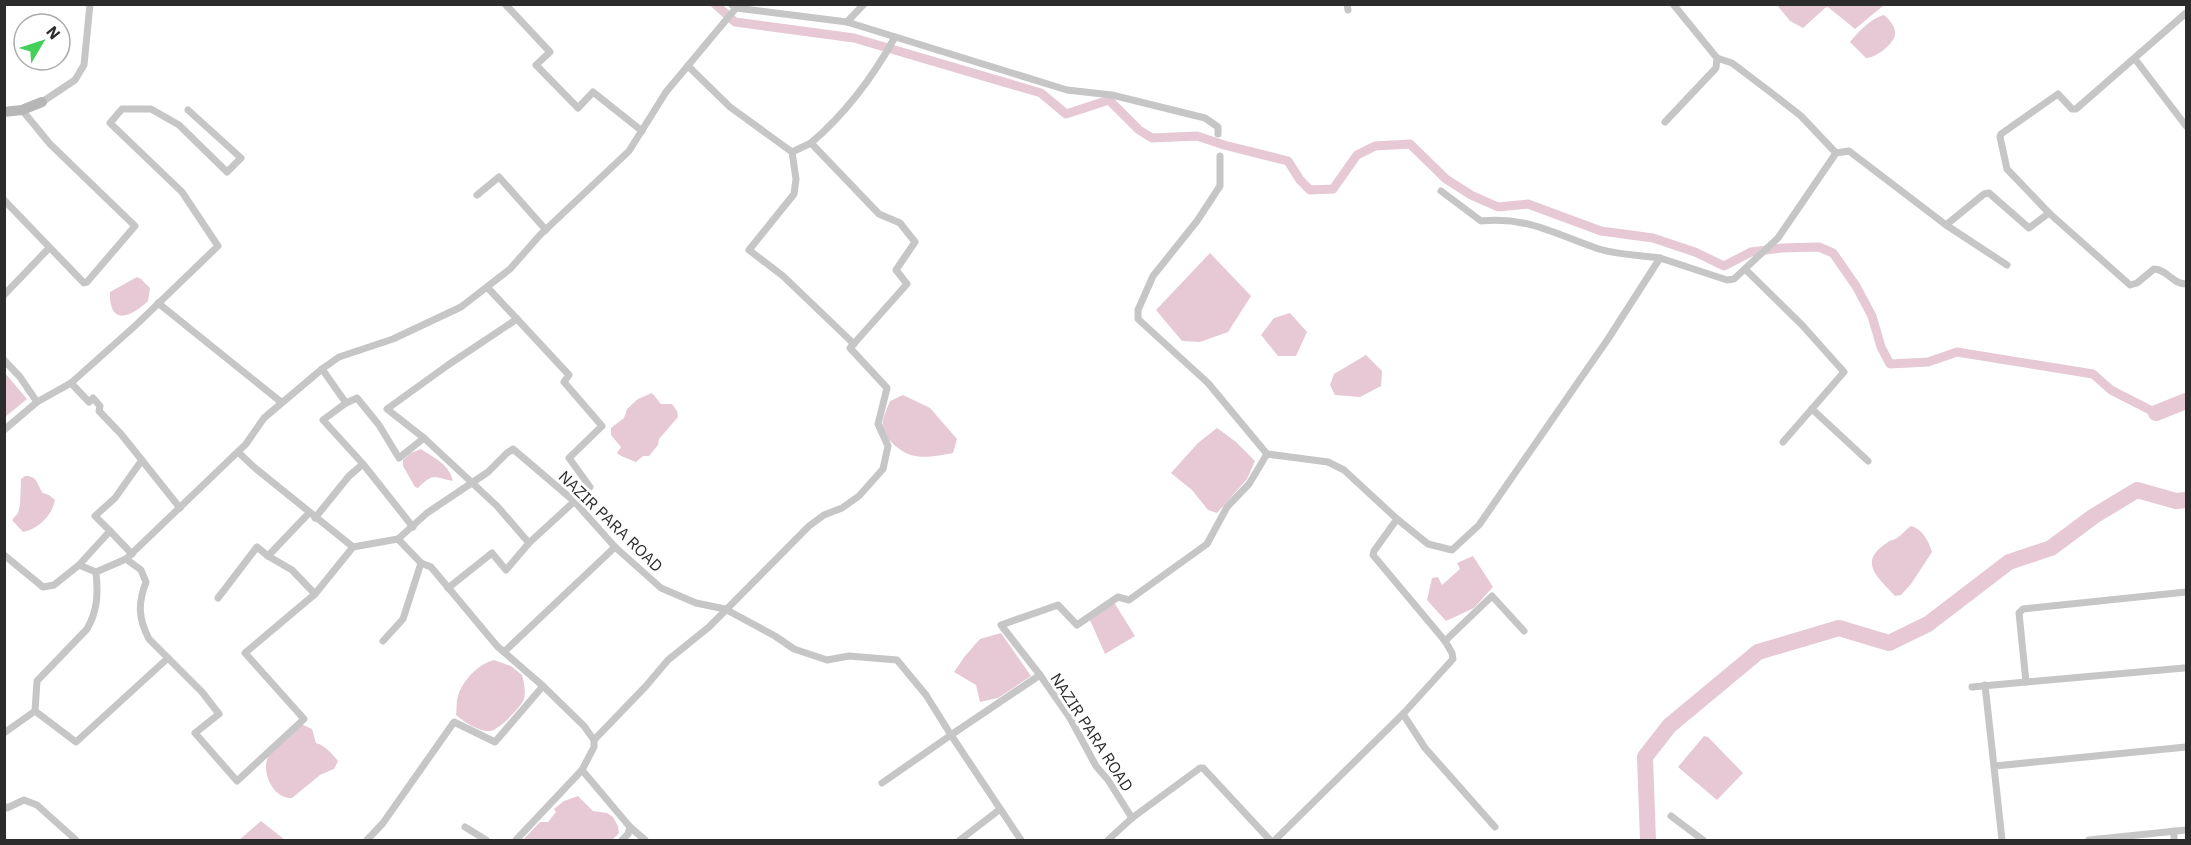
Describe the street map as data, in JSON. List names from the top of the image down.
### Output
{
  "streets": {
    "street": ["NAZIR PARA ROAD"]
  },
  "north": "top right"
}
